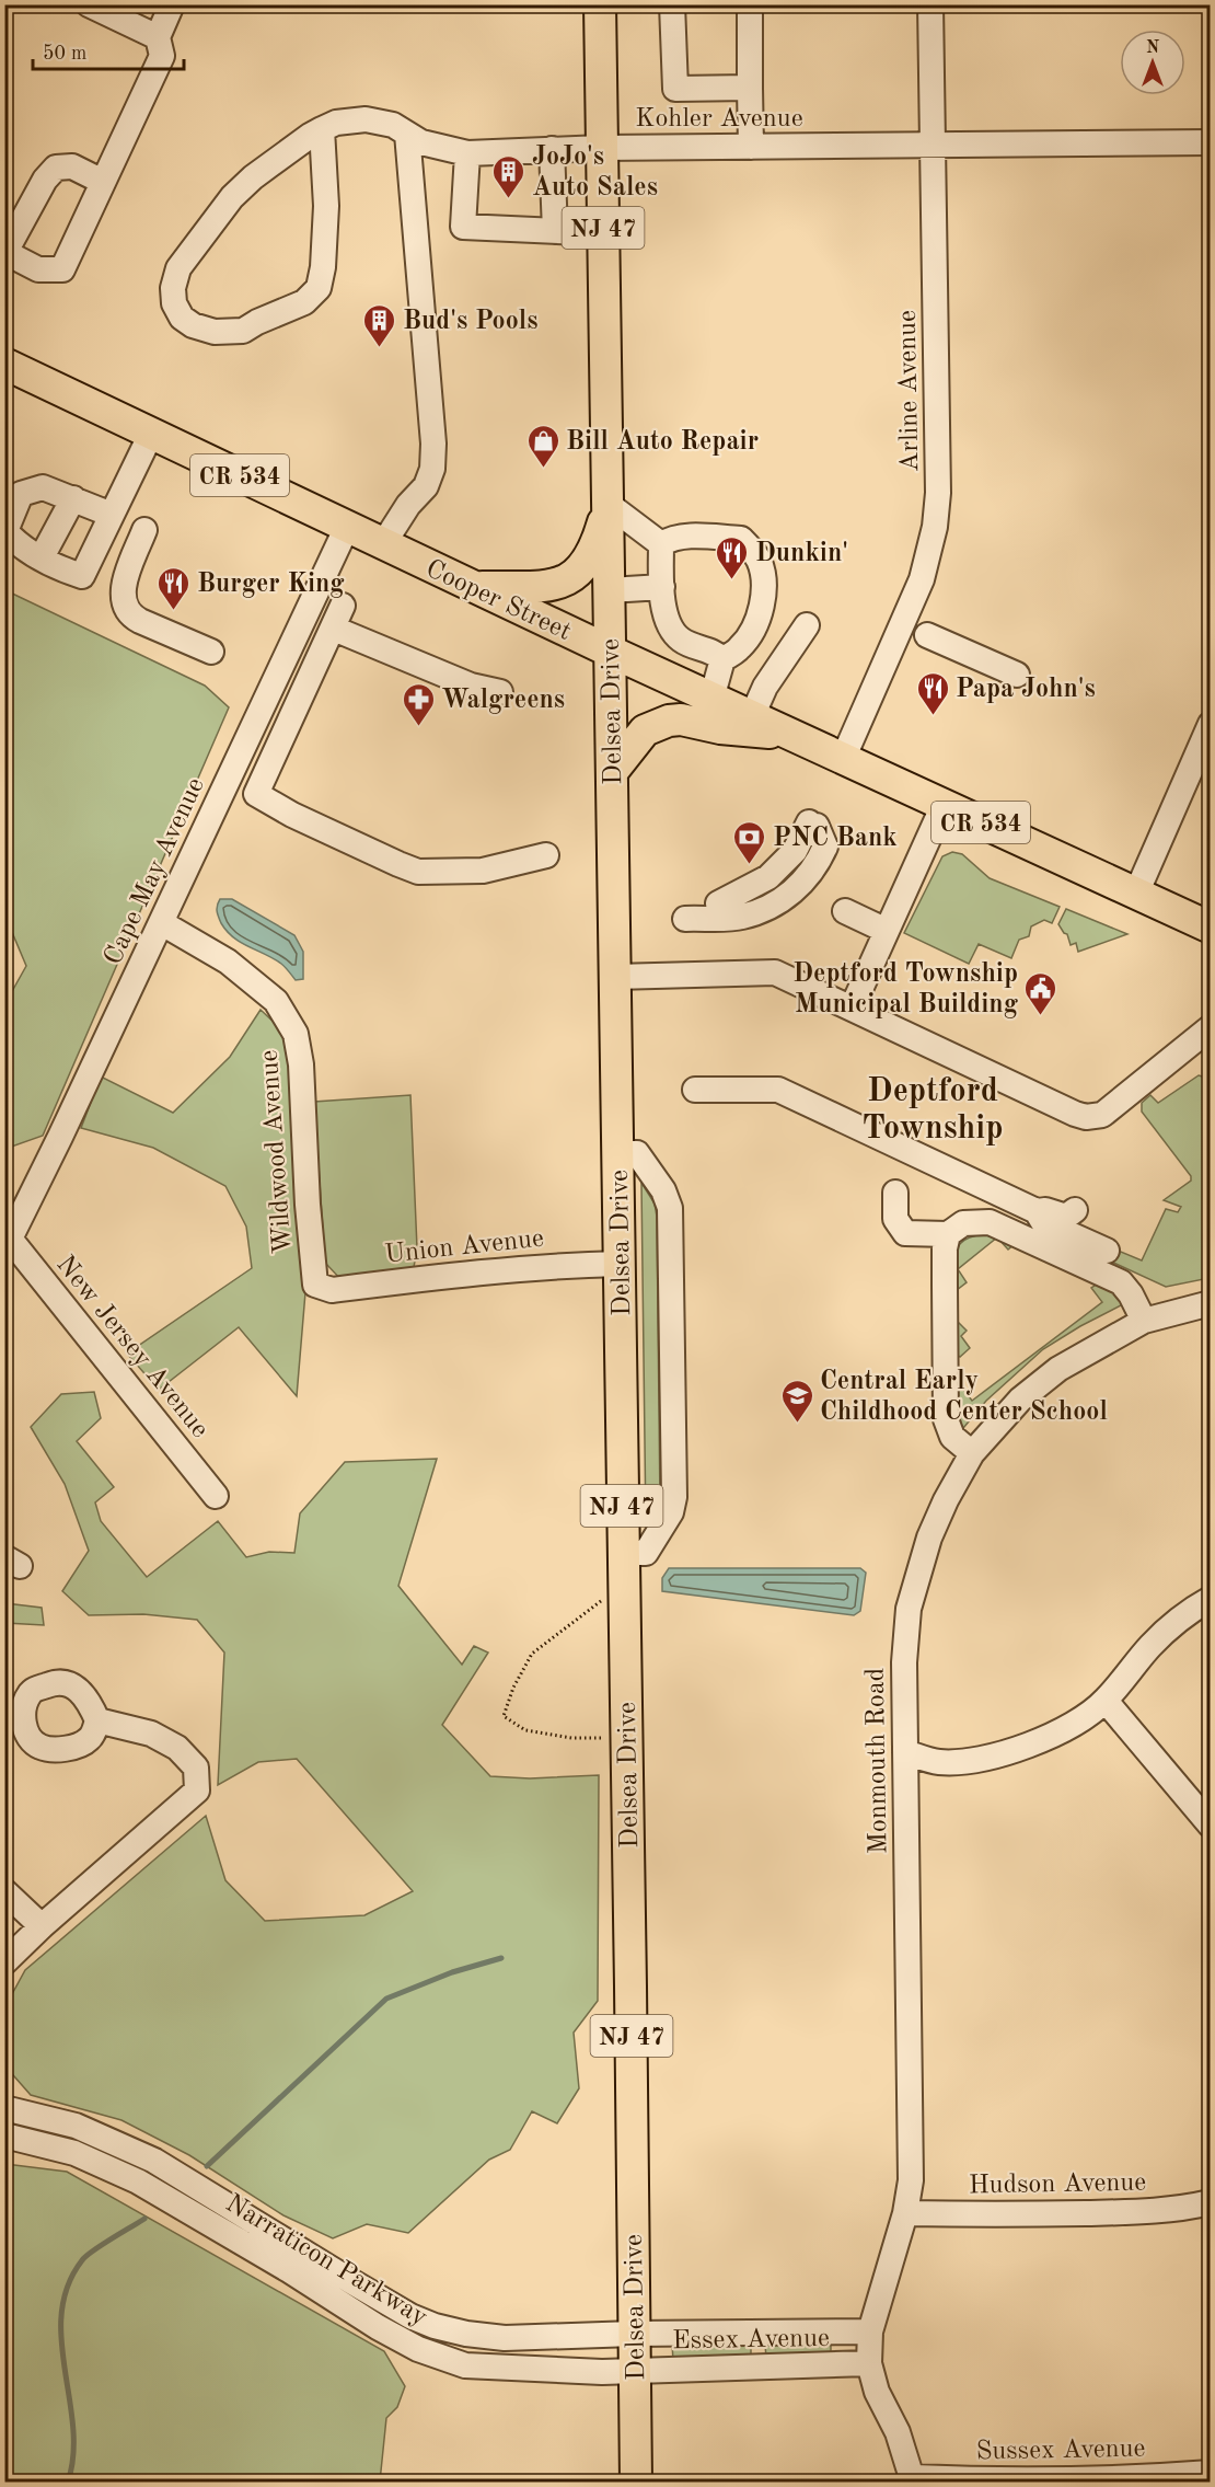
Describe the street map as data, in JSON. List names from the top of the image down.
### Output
{
  "streets": {
    "main road": [
      "NJ 47",
      "CR 534",
      "Cooper Street",
      "Delsea Drive"
    ],
    "street": [
      "Kohler Avenue",
      "Arline Avenue",
      "Cape May Avenue",
      "Wildwood Avenue",
      "Union Avenue",
      "New Jersey Avenue",
      "Monmouth Road",
      "Hudson Avenue",
      "Narraticon Parkway",
      "Essex Avenue",
      "Sussex Avenue"
    ]
  },
  "crossings": [
    ["Kohler Avenue", "Arline Avenue"],
    ["Kohler Avenue", "Delsea Drive"],
    ["Arline Avenue", "Cooper Street"],
    ["Cooper Street", "Delsea Drive"],
    ["Cooper Street", "Cape May Avenue"],
    ["Delsea Drive", "Union Avenue"],
    ["Delsea Drive", "Narraticon Parkway"],
    ["Delsea Drive", "Essex Avenue"],
    ["Cape May Avenue", "Wildwood Avenue"],
    ["Cape May Avenue", "New Jersey Avenue"],
    ["Wildwood Avenue", "Union Avenue"],
    ["Monmouth Road", "Hudson Avenue"],
    ["Monmouth Road", "Narraticon Parkway"],
    ["Monmouth Road", "Essex Avenue"],
    ["Monmouth Road", "Sussex Avenue"],
    ["Narraticon Parkway", "Essex Avenue"]
  ],
  "districts": ["Deptford Township"],
  "places": {
    "building": ["JoJo's Auto Sales", "Bud's Pools"],
    "shop": ["Bill Auto Repair"],
    "restaurant": ["Dunkin'", "Burger King", "Papa John's"],
    "pharmacy": ["Walgreens"],
    "bank": ["PNC Bank"],
    "public building": ["Deptford Township Municipal Building"],
    "school or university": ["Central Early Childhood Center School"]
  },
  "scale_bar": "50 m",
  "north": "top"
}
